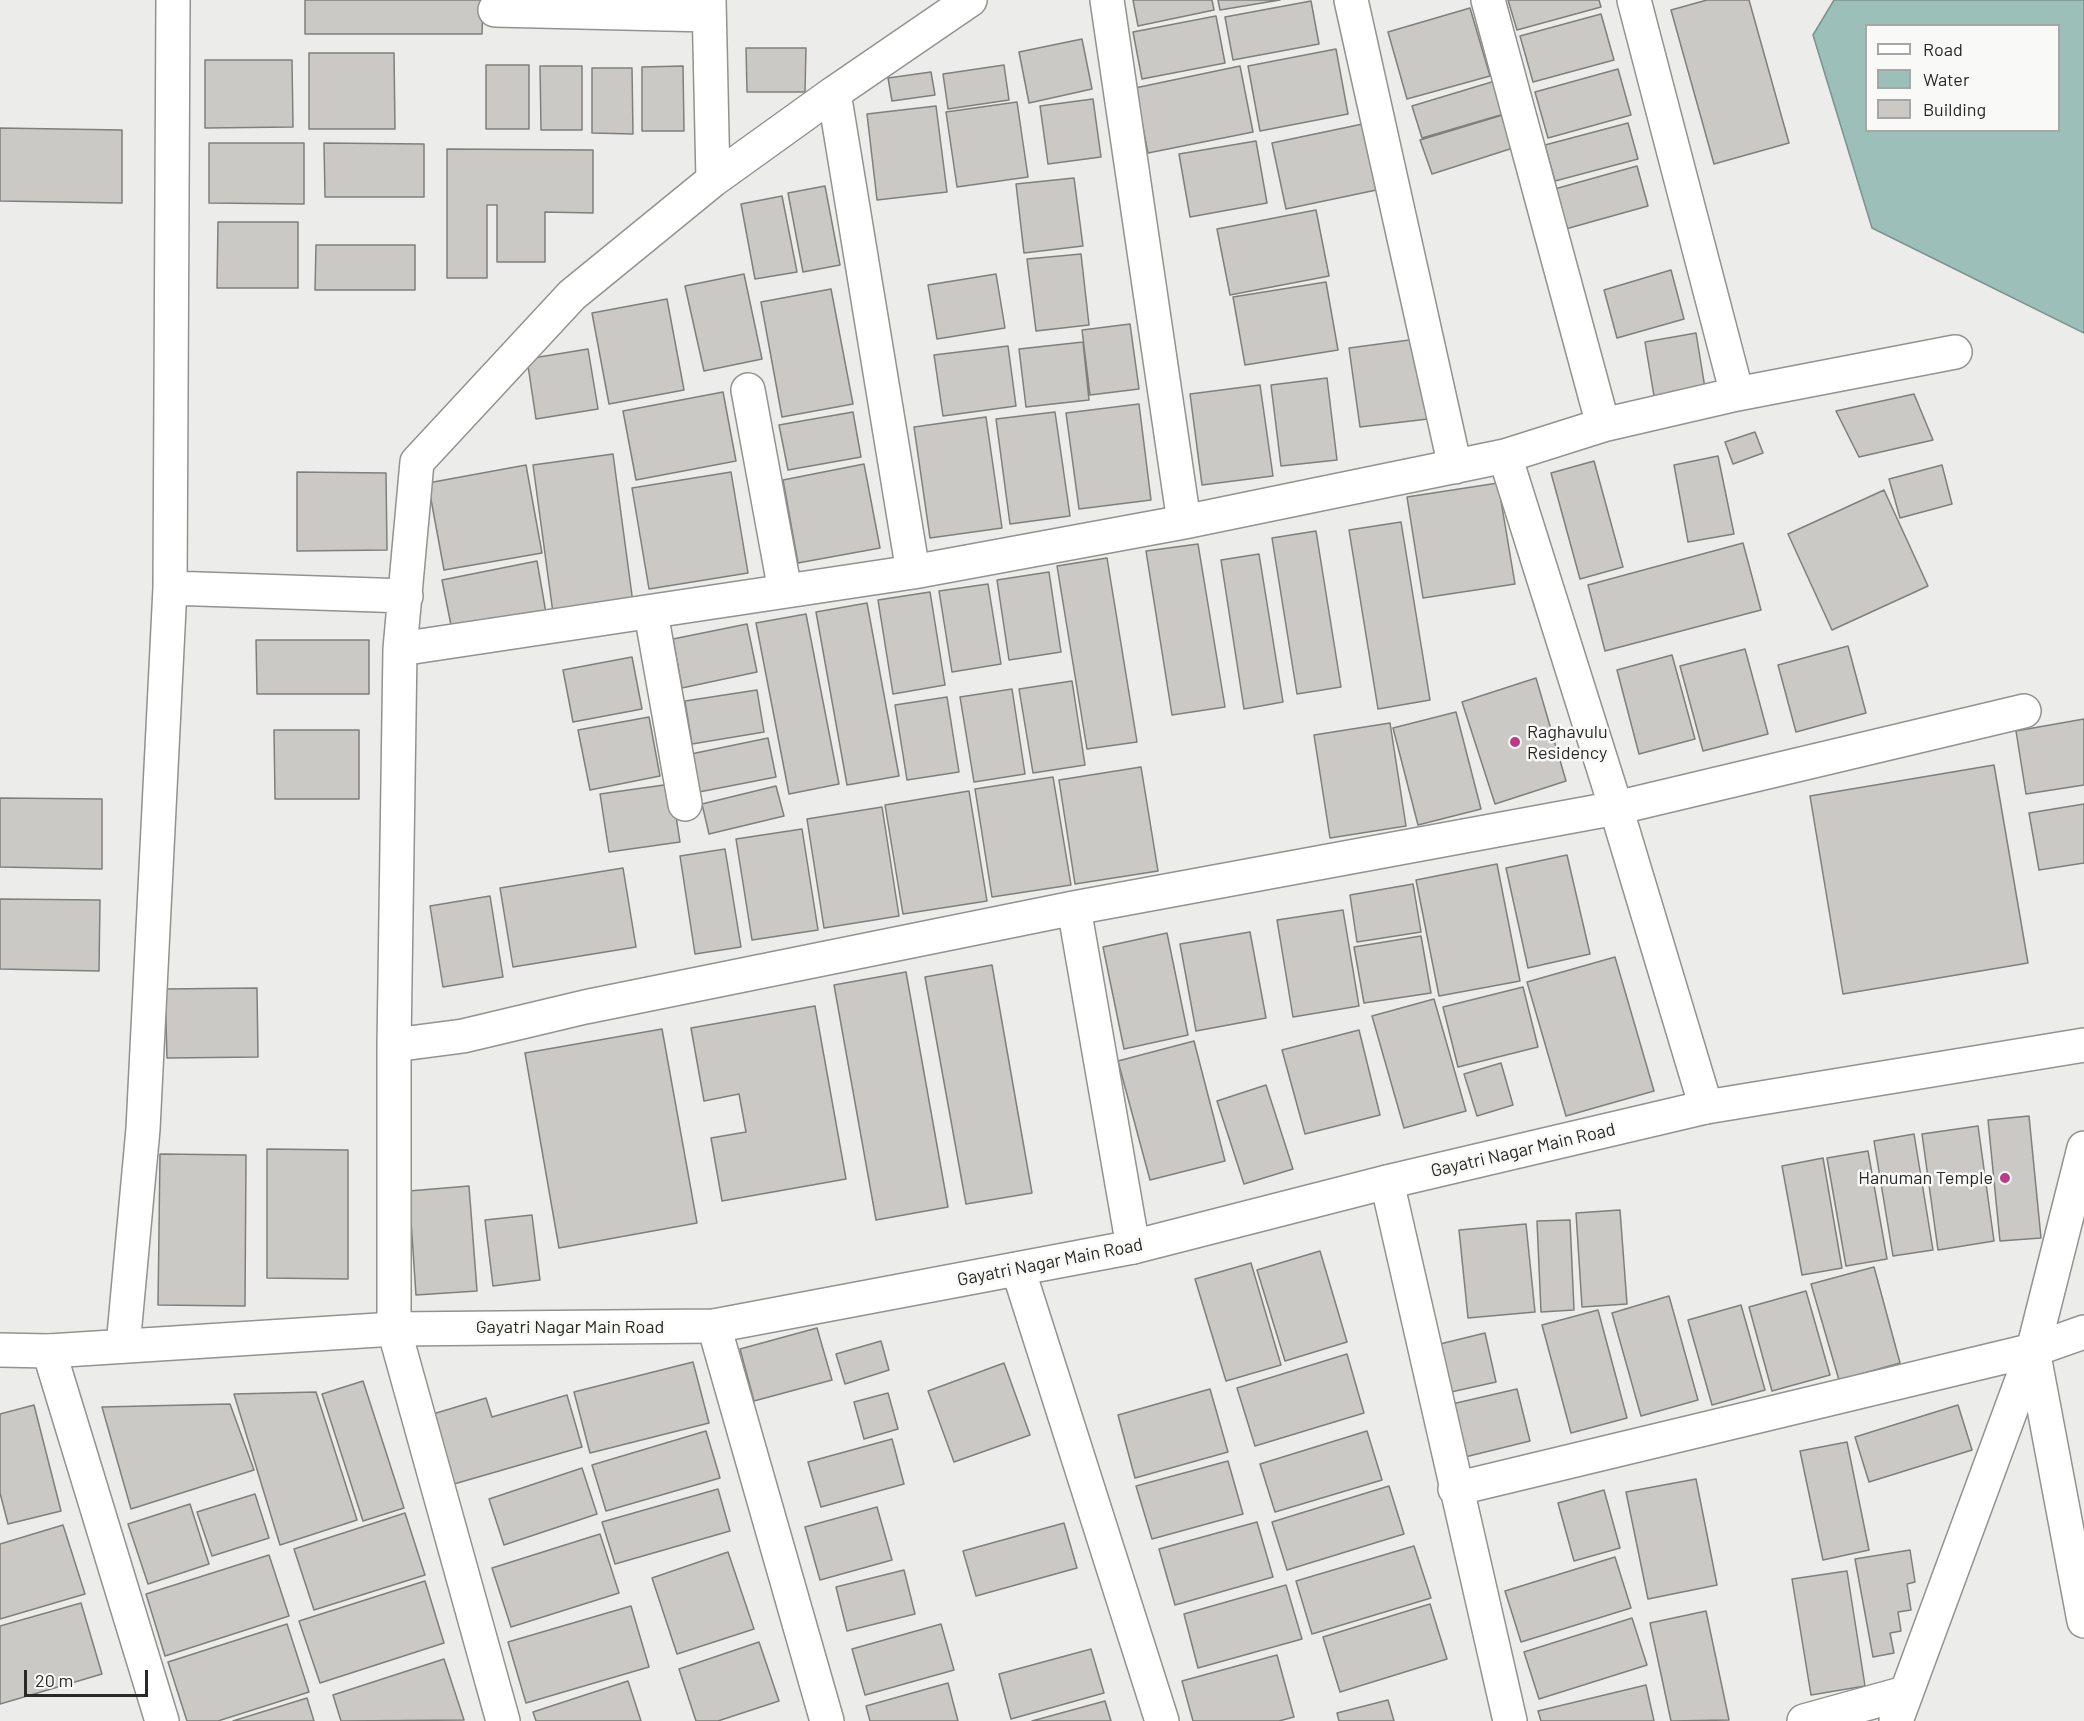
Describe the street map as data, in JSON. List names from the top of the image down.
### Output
{
  "streets": {
    "street": ["Gayatri Nagar Main Road"]
  },
  "places": ["Raghavulu Residency", "Hanuman Temple"],
  "legend": ["Road", "Water", "Building"],
  "scale_bar": "20 m"
}
